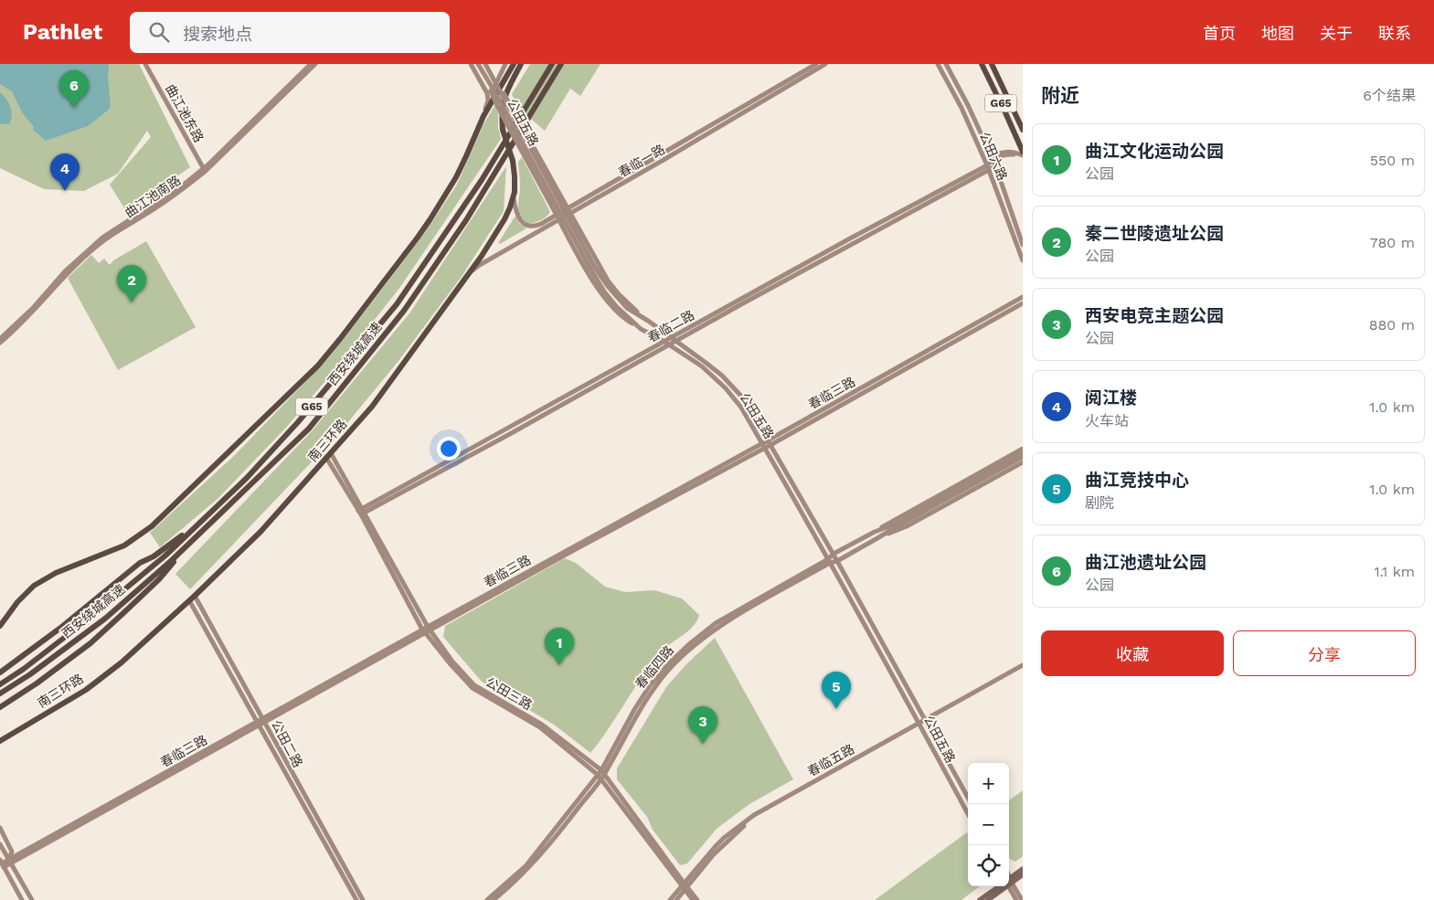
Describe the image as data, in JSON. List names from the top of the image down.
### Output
{
  "streets": {
    "highway": ["G65", "西安绕城高速", "南三环路"],
    "street": [
      "曲江池东路",
      "公田五路",
      "公田六路",
      "春临一路",
      "曲江池南路",
      "春临二路",
      "春临三路",
      "春临四路",
      "公田三路",
      "公田二路",
      "春临五路"
    ]
  },
  "crossings": [
    ["G65", "西安绕城高速"],
    ["曲江池东路", "曲江池南路"],
    ["公田五路", "春临二路"],
    ["公田五路", "春临三路"],
    ["公田五路", "春临四路"],
    ["公田五路", "春临五路"],
    ["公田六路", "春临二路"],
    ["春临一路", "南三环路"],
    ["春临二路", "公田三路"],
    ["春临三路", "公田三路"],
    ["春临三路", "公田二路"],
    ["南三环路", "公田三路"],
    ["南三环路", "公田二路"],
    ["春临四路", "公田三路"],
    ["公田三路", "春临五路"]
  ],
  "page": {
    "header": "Pathlet",
    "search": "搜索地点",
    "nav": [
      "首页",
      "地图",
      "关于",
      "联系"
    ],
    "heading": ["附近", "6个结果"],
    "pins": [
      "6",
      "4",
      "2",
      "1",
      "5",
      "3"
    ],
    "list": [
      {
        "mark": "1",
        "name": "曲江文化运动公园",
        "note": "公园",
        "value": "550 m"
      },
      {
        "mark": "2",
        "name": "秦二世陵遗址公园",
        "note": "公园",
        "value": "780 m"
      },
      {
        "mark": "3",
        "name": "西安电竞主题公园",
        "note": "公园",
        "value": "880 m"
      },
      {
        "mark": "4",
        "name": "阅江楼",
        "note": "火车站",
        "value": "1.0 km"
      },
      {
        "mark": "5",
        "name": "曲江竞技中心",
        "note": "剧院",
        "value": "1.0 km"
      },
      {
        "mark": "6",
        "name": "曲江池遗址公园",
        "note": "公园",
        "value": "1.1 km"
      }
    ],
    "buttons": ["收藏", "分享"],
    "map_buttons": ["+", "−"]
  }
}
